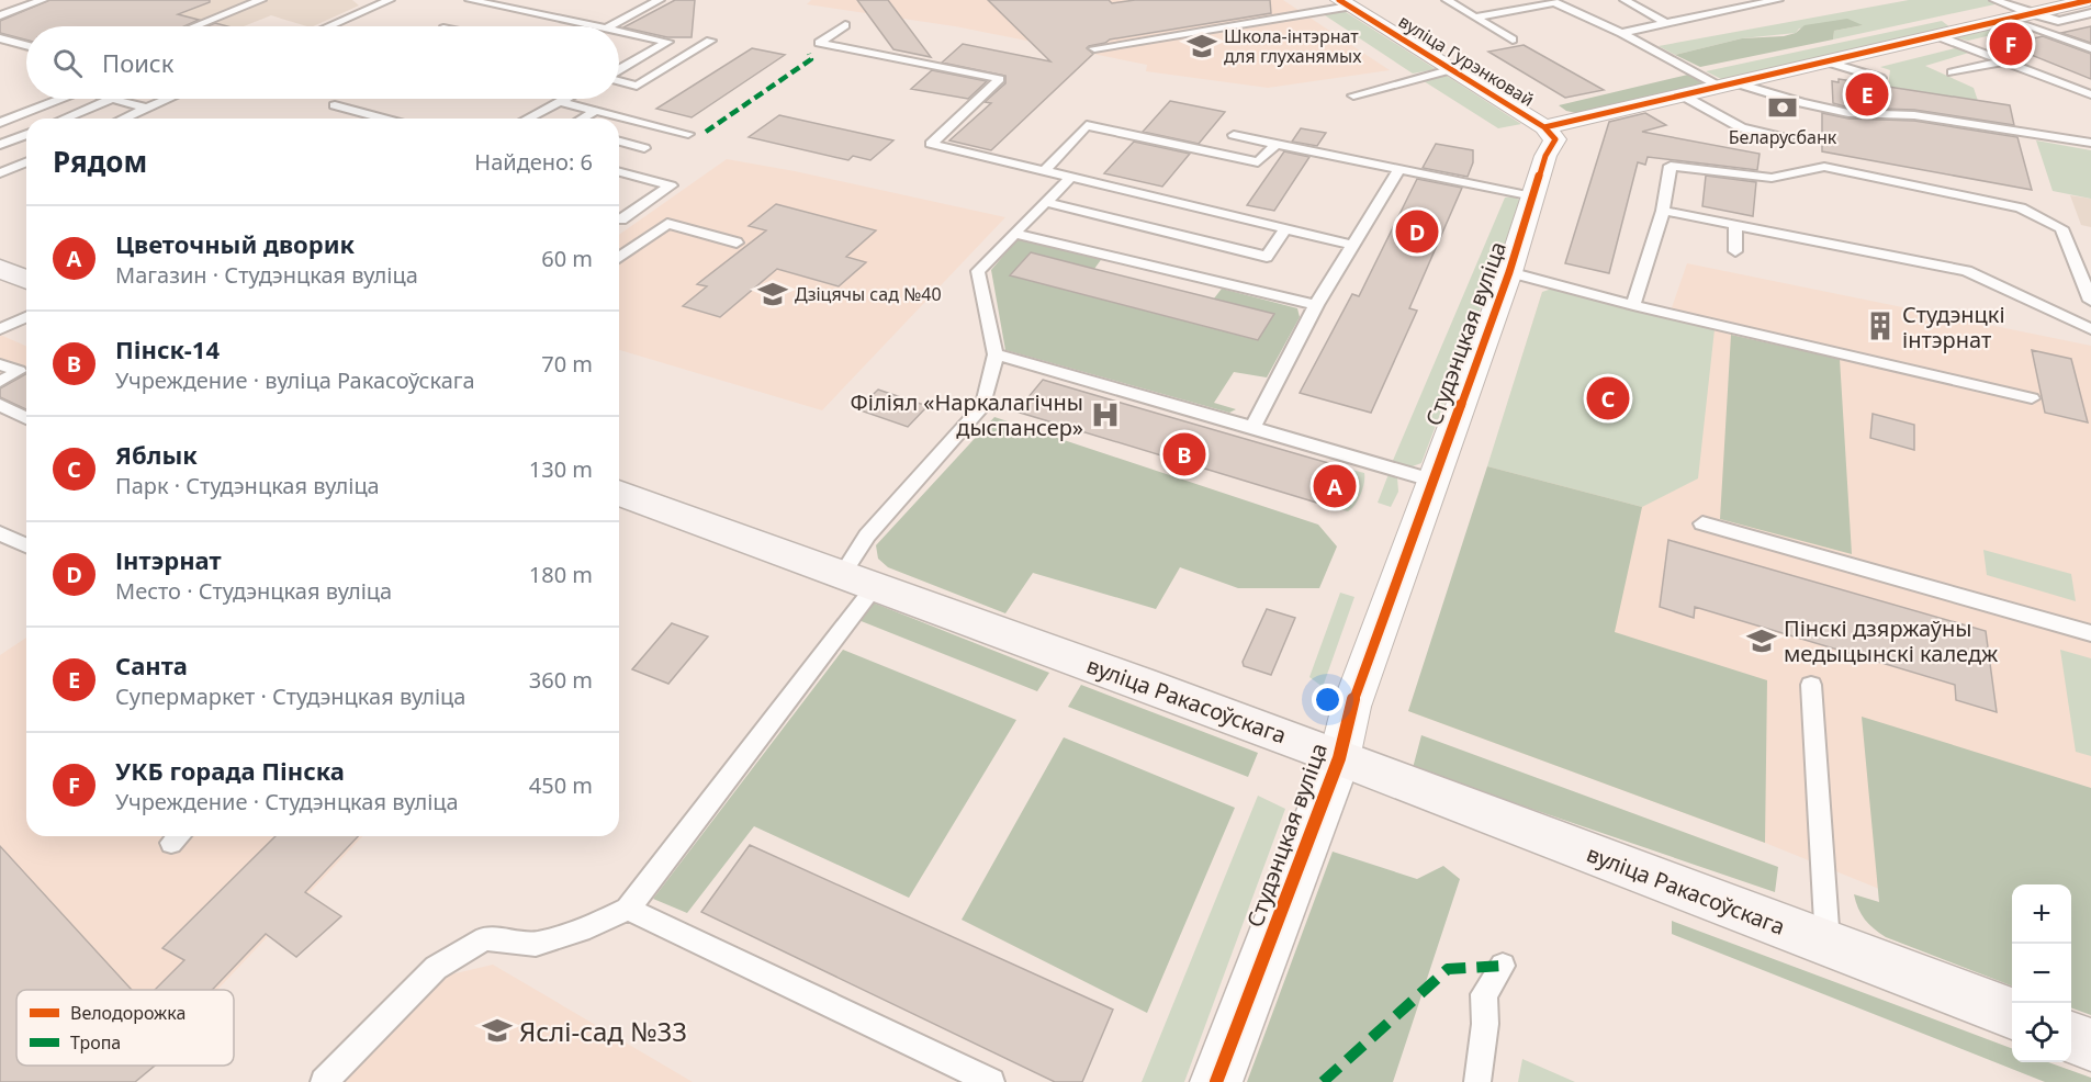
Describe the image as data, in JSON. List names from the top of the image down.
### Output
{
  "streets": {
    "main road": ["вуліца Ракасоўскага"],
    "street": ["вуліца Гурэнковай", "Студэнцкая вуліца"]
  },
  "crossings": [
    ["вуліца Гурэнковай", "Студэнцкая вуліца"],
    ["Студэнцкая вуліца", "вуліца Ракасоўскага"]
  ],
  "places": {
    "school or university": [
      "Школа-інтэрнат для глуханямых",
      "Дзіцячы сад №40",
      "Пінскі дзяржаўны медыцынскі каледж",
      "Яслі-сад №33"
    ],
    "bank": ["Беларусбанк"],
    "building": ["Студэнцкі інтэрнат"],
    "hospital": ["Філіял «Наркалагічны дыспансер»"]
  },
  "legend": ["Велодорожка", "Тропа"],
  "page": {
    "pins": [
      "F",
      "E",
      "D",
      "C",
      "B",
      "A"
    ],
    "search": "Поиск",
    "heading": ["Рядом", "Найдено: 6"],
    "list": [
      {
        "mark": "A",
        "name": "Цветочный дворик",
        "note": "Магазин · Студэнцкая вуліца",
        "value": "60 m"
      },
      {
        "mark": "B",
        "name": "Пінск-14",
        "note": "Учреждение · вуліца Ракасоўскага",
        "value": "70 m"
      },
      {
        "mark": "C",
        "name": "Яблык",
        "note": "Парк · Студэнцкая вуліца",
        "value": "130 m"
      },
      {
        "mark": "D",
        "name": "Інтэрнат",
        "note": "Место · Студэнцкая вуліца",
        "value": "180 m"
      },
      {
        "mark": "E",
        "name": "Санта",
        "note": "Супермаркет · Студэнцкая вуліца",
        "value": "360 m"
      },
      {
        "mark": "F",
        "name": "УКБ горада Пінска",
        "note": "Учреждение · Студэнцкая вуліца",
        "value": "450 m"
      }
    ],
    "map_buttons": ["+", "−"]
  }
}
